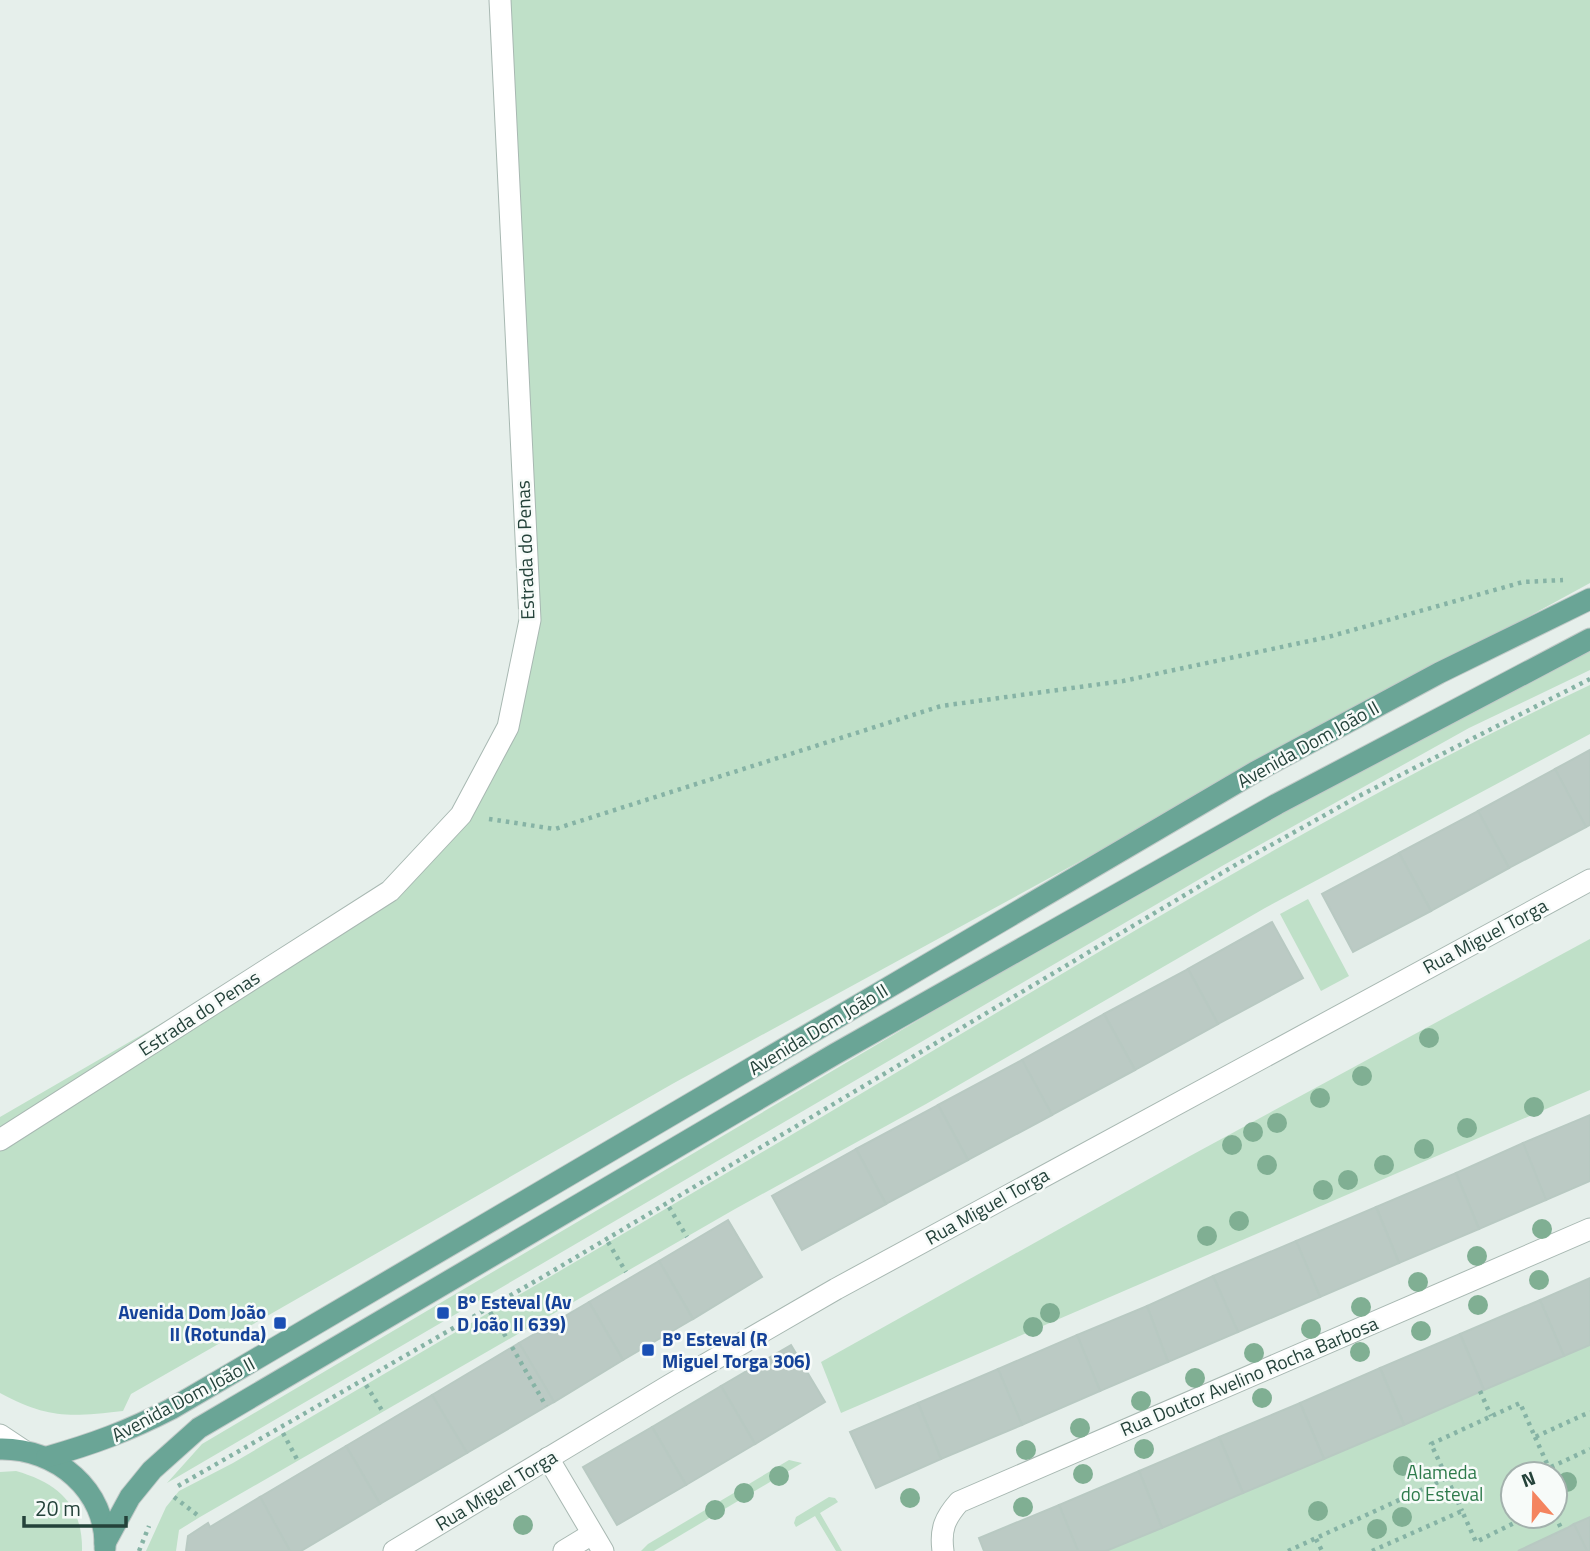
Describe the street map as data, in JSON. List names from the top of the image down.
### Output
{
  "streets": {
    "main road": ["Avenida Dom João II"],
    "street": ["Estrada do Penas", "Rua Miguel Torga", "Rua Doutor Avelino Rocha Barbosa"]
  },
  "parks": ["Alameda do Esteval"],
  "places": {
    "transit": ["Bº Esteval (Av D João II 639)", "Avenida Dom João II (Rotunda)", "Bº Esteval (R Miguel Torga 306)"]
  },
  "scale_bar": "20 m",
  "north": "top"
}
